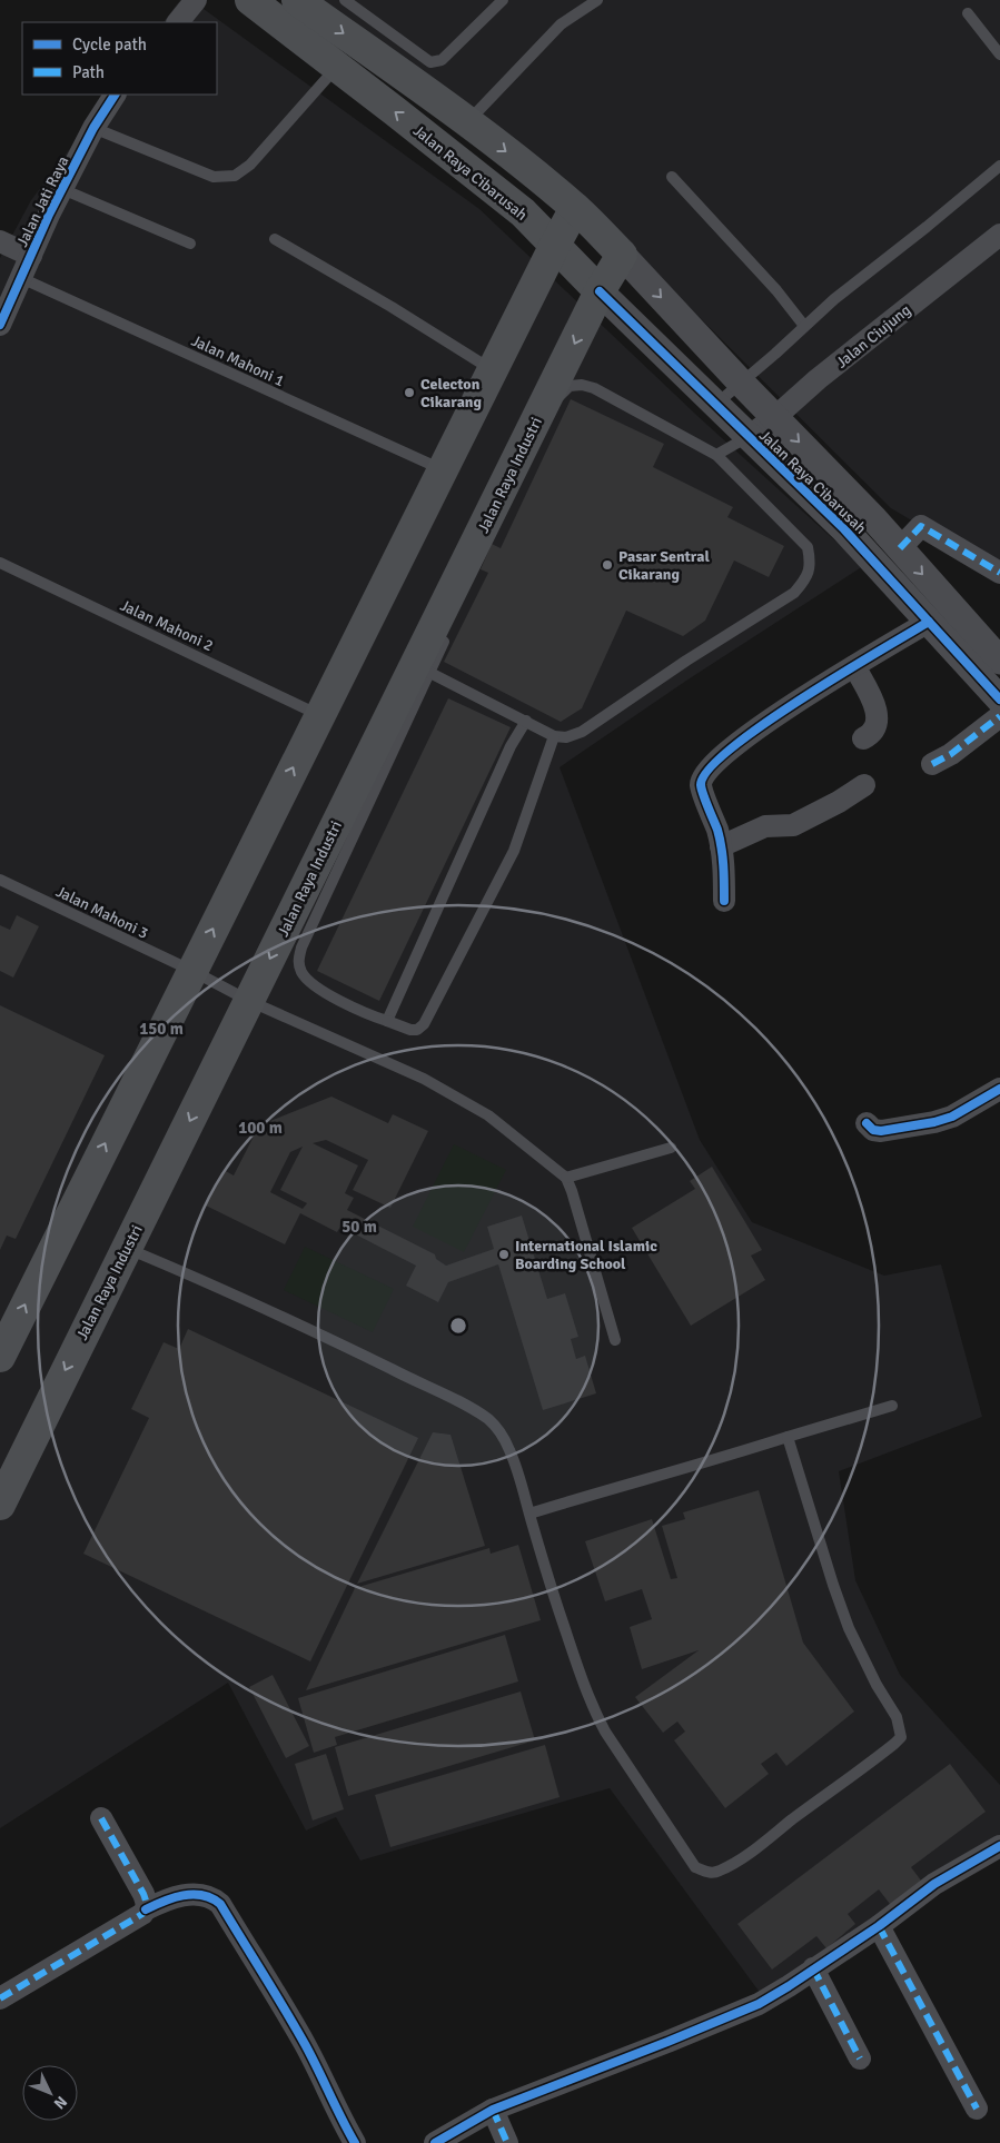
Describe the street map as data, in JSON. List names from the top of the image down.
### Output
{
  "streets": {
    "main road": ["Jalan Raya Cibarusah", "Jalan Raya Industri"],
    "street": ["Jalan Jati Raya", "Jalan Ciujung"],
    "lane": ["Jalan Mahoni 1", "Jalan Mahoni 2", "Jalan Mahoni 3"]
  },
  "crossings": [
    ["Jalan Raya Cibarusah", "Jalan Ciujung"],
    ["Jalan Raya Cibarusah", "Jalan Raya Industri"],
    ["Jalan Jati Raya", "Jalan Mahoni 1"],
    ["Jalan Raya Industri", "Jalan Mahoni 3"]
  ],
  "places": ["Celecton Cikarang", "Pasar Sentral Cikarang", "International Islamic Boarding School"],
  "legend": ["Cycle path", "Path"],
  "north": "bottom right",
  "rings": ["150 m", "100 m", "50 m"]
}
